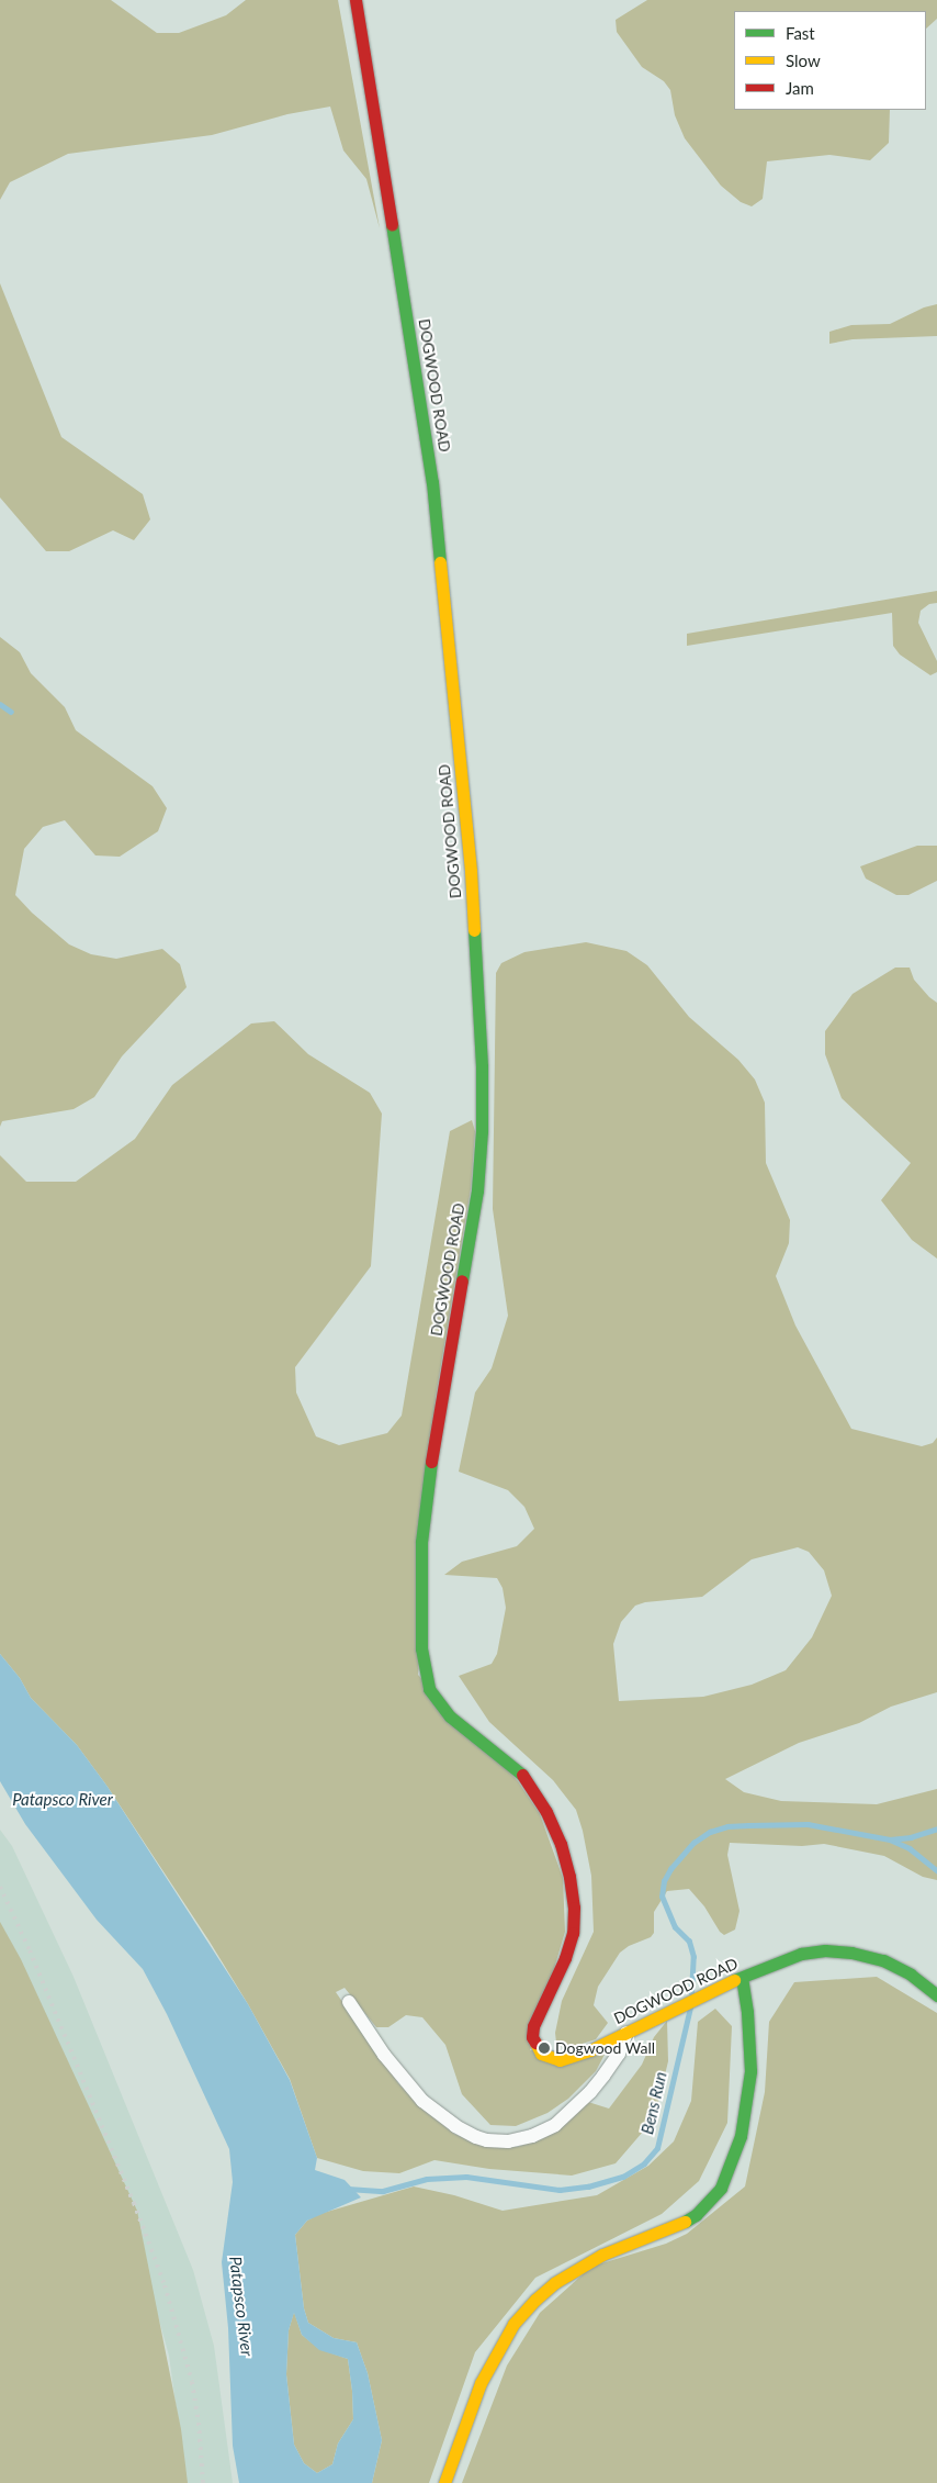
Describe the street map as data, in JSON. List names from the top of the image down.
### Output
{
  "streets": {
    "street": ["DOGWOOD ROAD"]
  },
  "water": ["Patapsco River", "Bens Run"],
  "places": ["Dogwood Wall"],
  "legend": ["Fast", "Slow", "Jam"]
}
